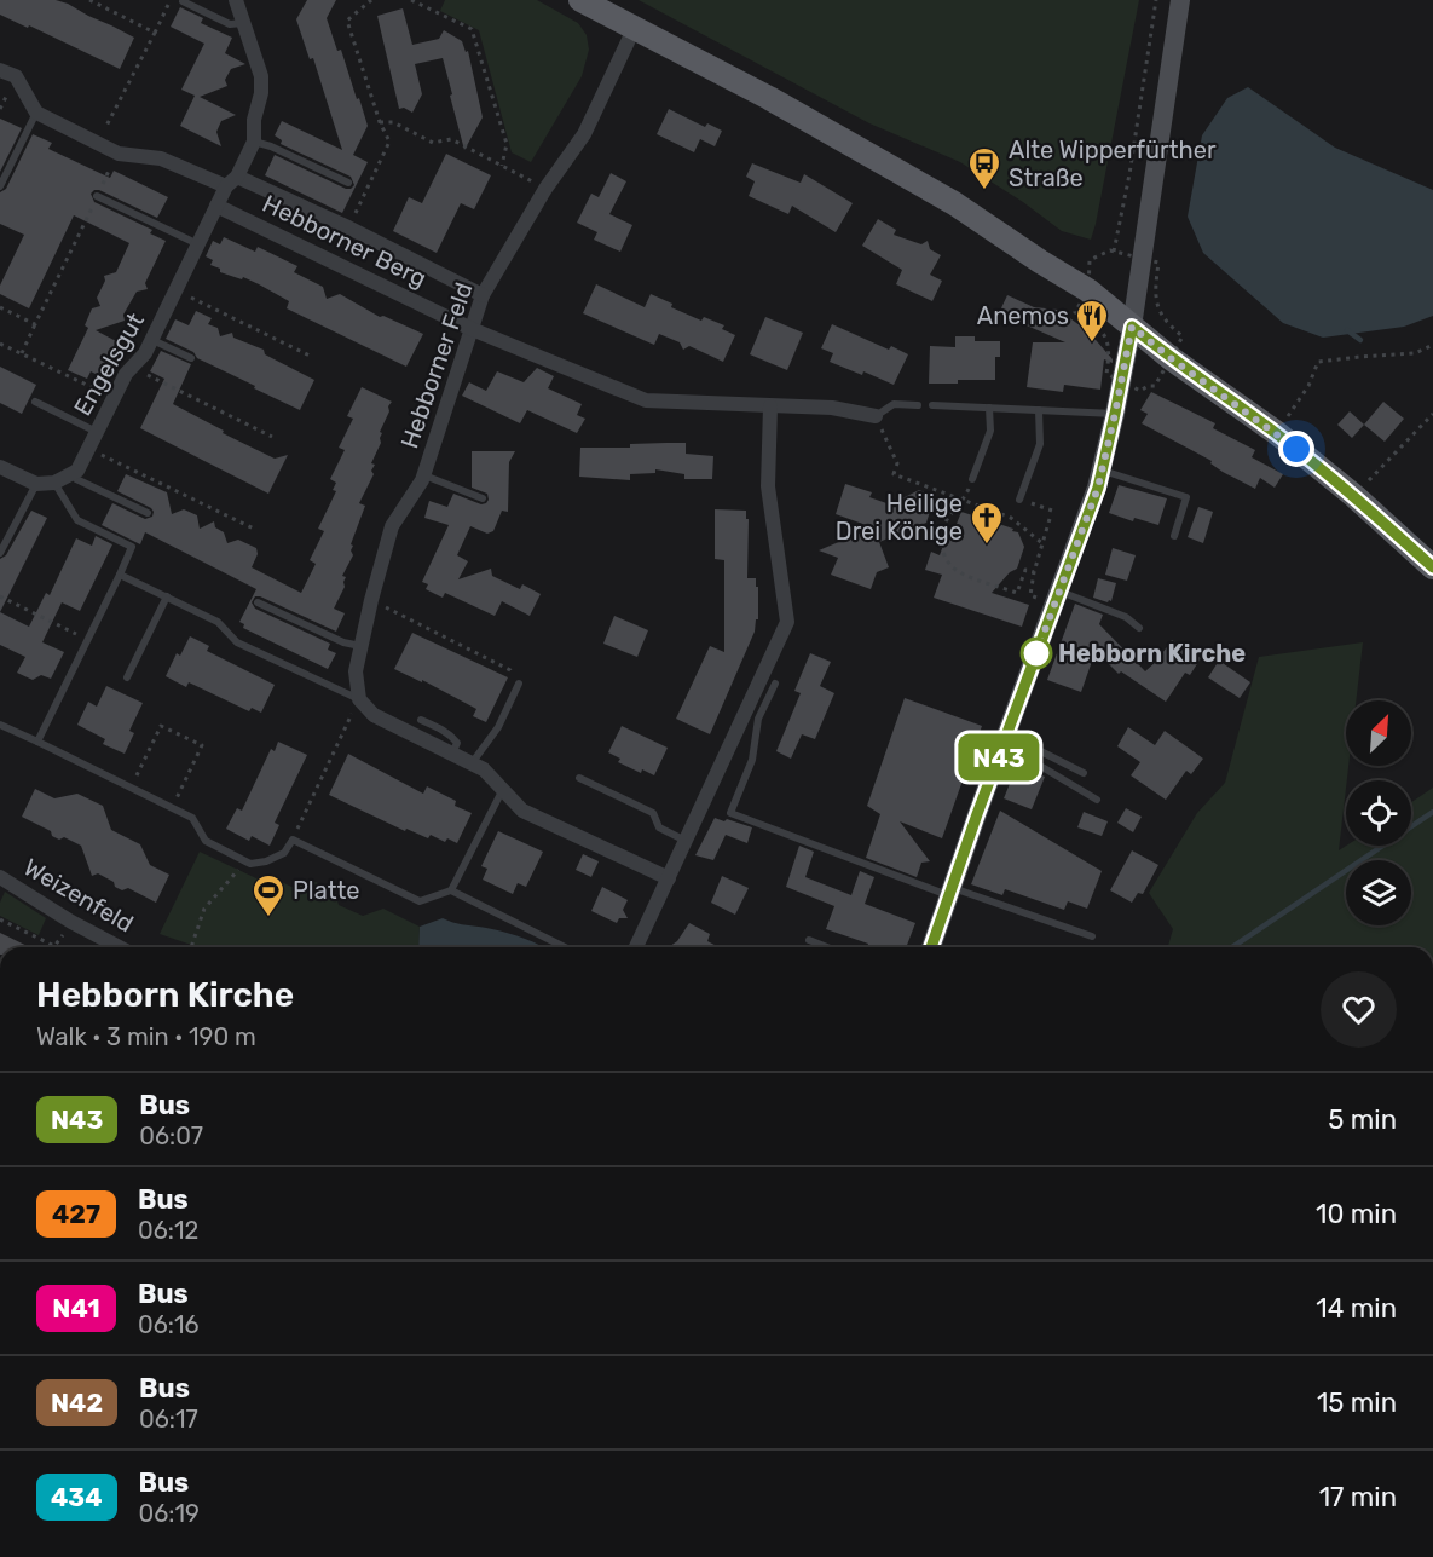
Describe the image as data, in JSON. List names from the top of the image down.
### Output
{
  "streets": {
    "street": [
      "Hebborner Berg",
      "Engelsgut",
      "Hebborner Feld",
      "Weizenfeld"
    ]
  },
  "crossings": [
    ["Hebborner Berg", "Engelsgut"],
    ["Hebborner Berg", "Hebborner Feld"]
  ],
  "places": {
    "bus stop": ["Alte Wipperfürther Straße"],
    "restaurant": ["Anemos"],
    "church": ["Heilige Drei Könige"],
    "other": ["Hebborn Kirche"],
    "sports": ["Platte"]
  },
  "lines": ["bus line N43"],
  "north": "top right",
  "page": {
    "on_map": "N43",
    "heading": ["Hebborn Kirche", "Walk · 3 min · 190 m"],
    "list": [
      {
        "mark": "N43",
        "name": "Bus",
        "note": "06:07",
        "value": "5 min"
      },
      {
        "mark": "427",
        "name": "Bus",
        "note": "06:12",
        "value": "10 min"
      },
      {
        "mark": "N41",
        "name": "Bus",
        "note": "06:16",
        "value": "14 min"
      },
      {
        "mark": "N42",
        "name": "Bus",
        "note": "06:17",
        "value": "15 min"
      },
      {
        "mark": "434",
        "name": "Bus",
        "note": "06:19",
        "value": "17 min"
      }
    ]
  }
}
